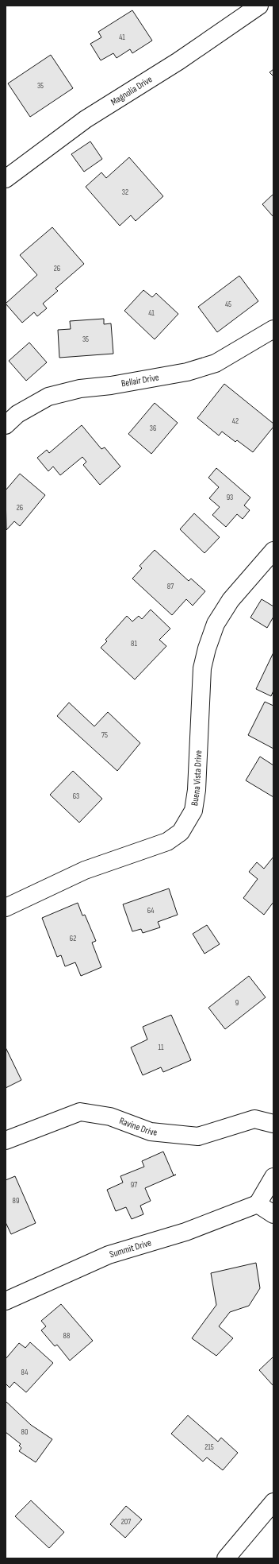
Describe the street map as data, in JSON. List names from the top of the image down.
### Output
{
  "streets": {
    "street": [
      "Magnolia Drive",
      "Bellair Drive",
      "Buena Vista Drive",
      "Ravine Drive",
      "Summit Drive"
    ]
  },
  "house_numbers": [
    "41",
    "35",
    "32",
    "26",
    "45",
    "41",
    "35",
    "42",
    "36",
    "93",
    "26",
    "87",
    "81",
    "75",
    "63",
    "64",
    "62",
    "9",
    "11",
    "97",
    "89",
    "88",
    "84",
    "80",
    "215",
    "207"
  ]
}
